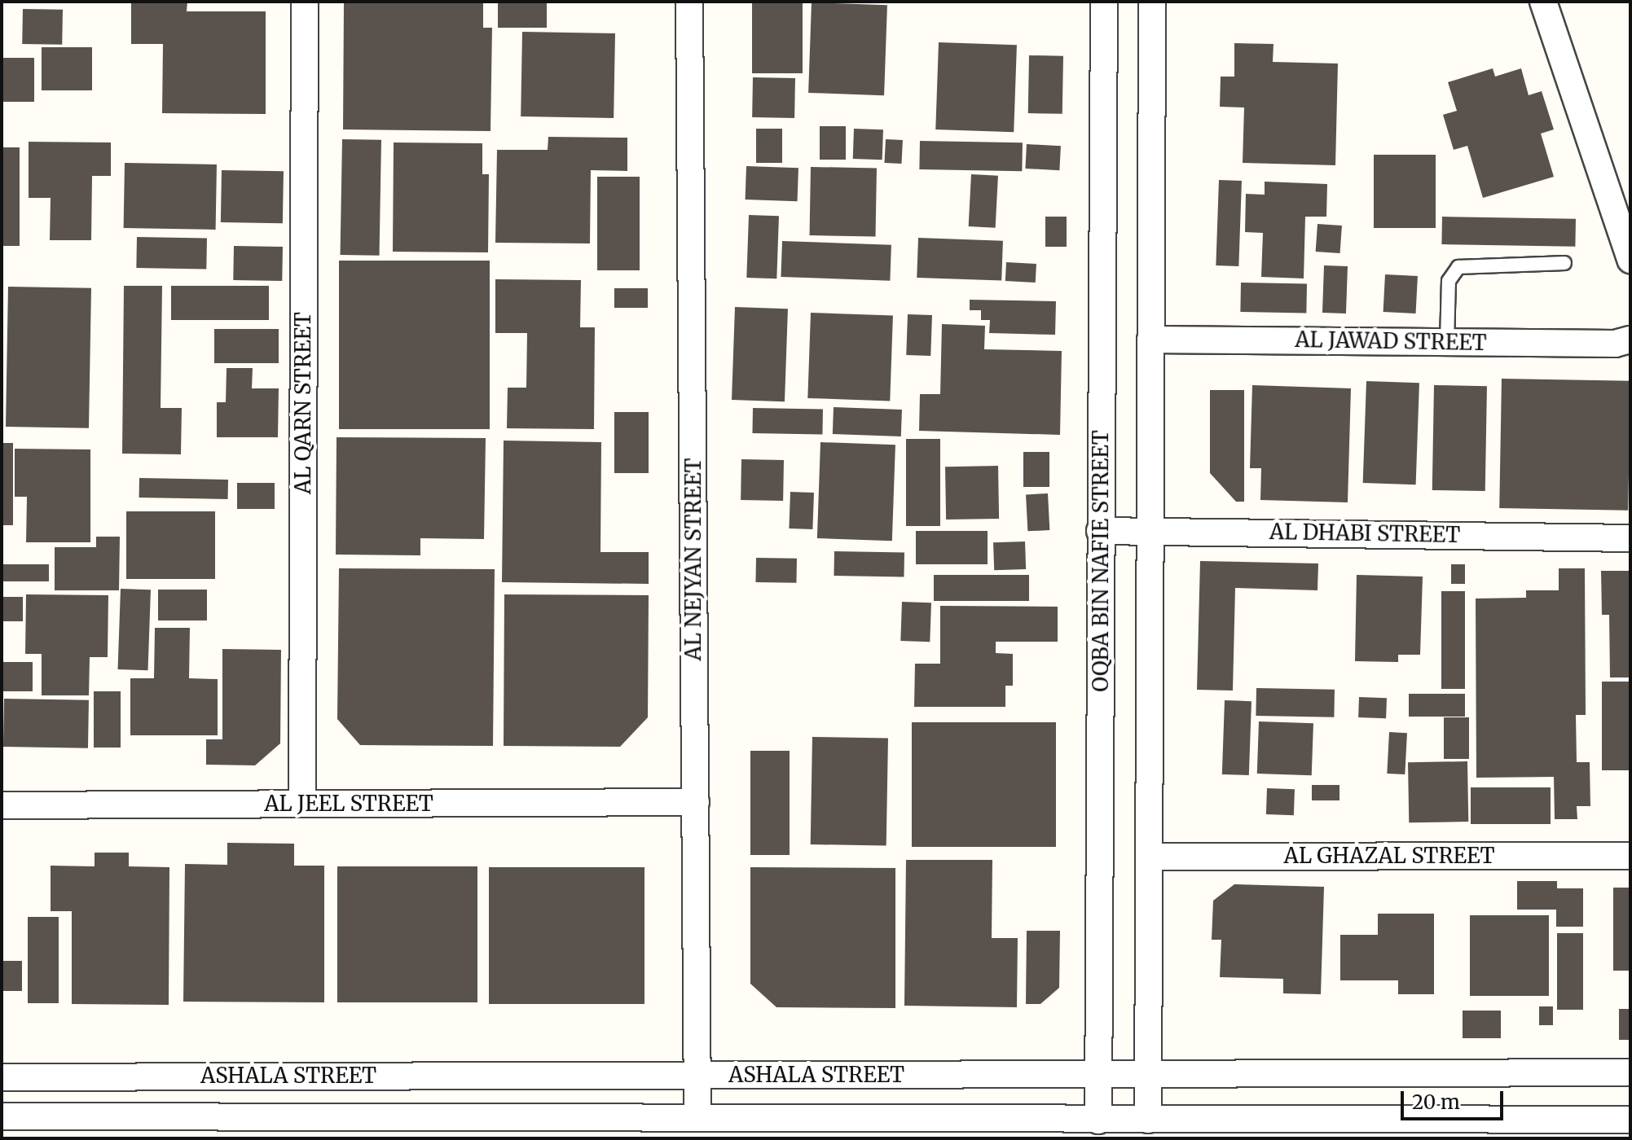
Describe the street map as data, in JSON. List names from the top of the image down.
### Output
{
  "streets": {
    "street": [
      "AL JAWAD STREET",
      "AL QARN STREET",
      "AL DHABI STREET",
      "AL NEJYAN STREET",
      "OQBA BIN NAFIE STREET",
      "AL JEEL STREET",
      "AL GHAZAL STREET",
      "ASHALA STREET"
    ]
  },
  "crossings": [
    ["AL QARN STREET", "AL JEEL STREET"],
    ["AL DHABI STREET", "OQBA BIN NAFIE STREET"],
    ["AL NEJYAN STREET", "AL JEEL STREET"],
    ["AL NEJYAN STREET", "ASHALA STREET"],
    ["OQBA BIN NAFIE STREET", "ASHALA STREET"]
  ],
  "scale_bar": "20 m"
}
